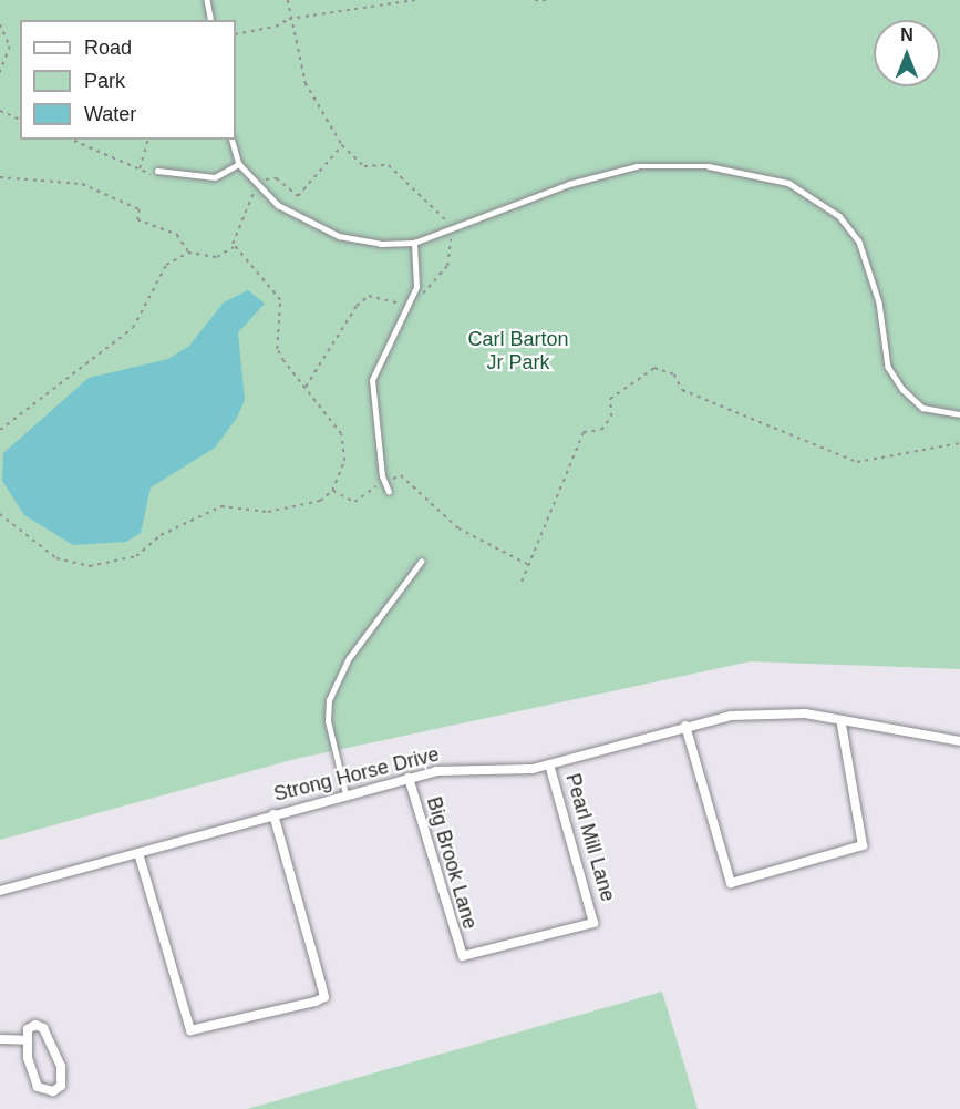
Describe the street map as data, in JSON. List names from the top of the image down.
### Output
{
  "streets": {
    "street": ["Strong Horse Drive", "Pearl Mill Lane", "Big Brook Lane"]
  },
  "crossings": [
    ["Strong Horse Drive", "Pearl Mill Lane"],
    ["Strong Horse Drive", "Big Brook Lane"],
    ["Pearl Mill Lane", "Big Brook Lane"]
  ],
  "parks": ["Carl Barton Jr Park"],
  "legend": ["Road", "Park", "Water"],
  "north": "top"
}
